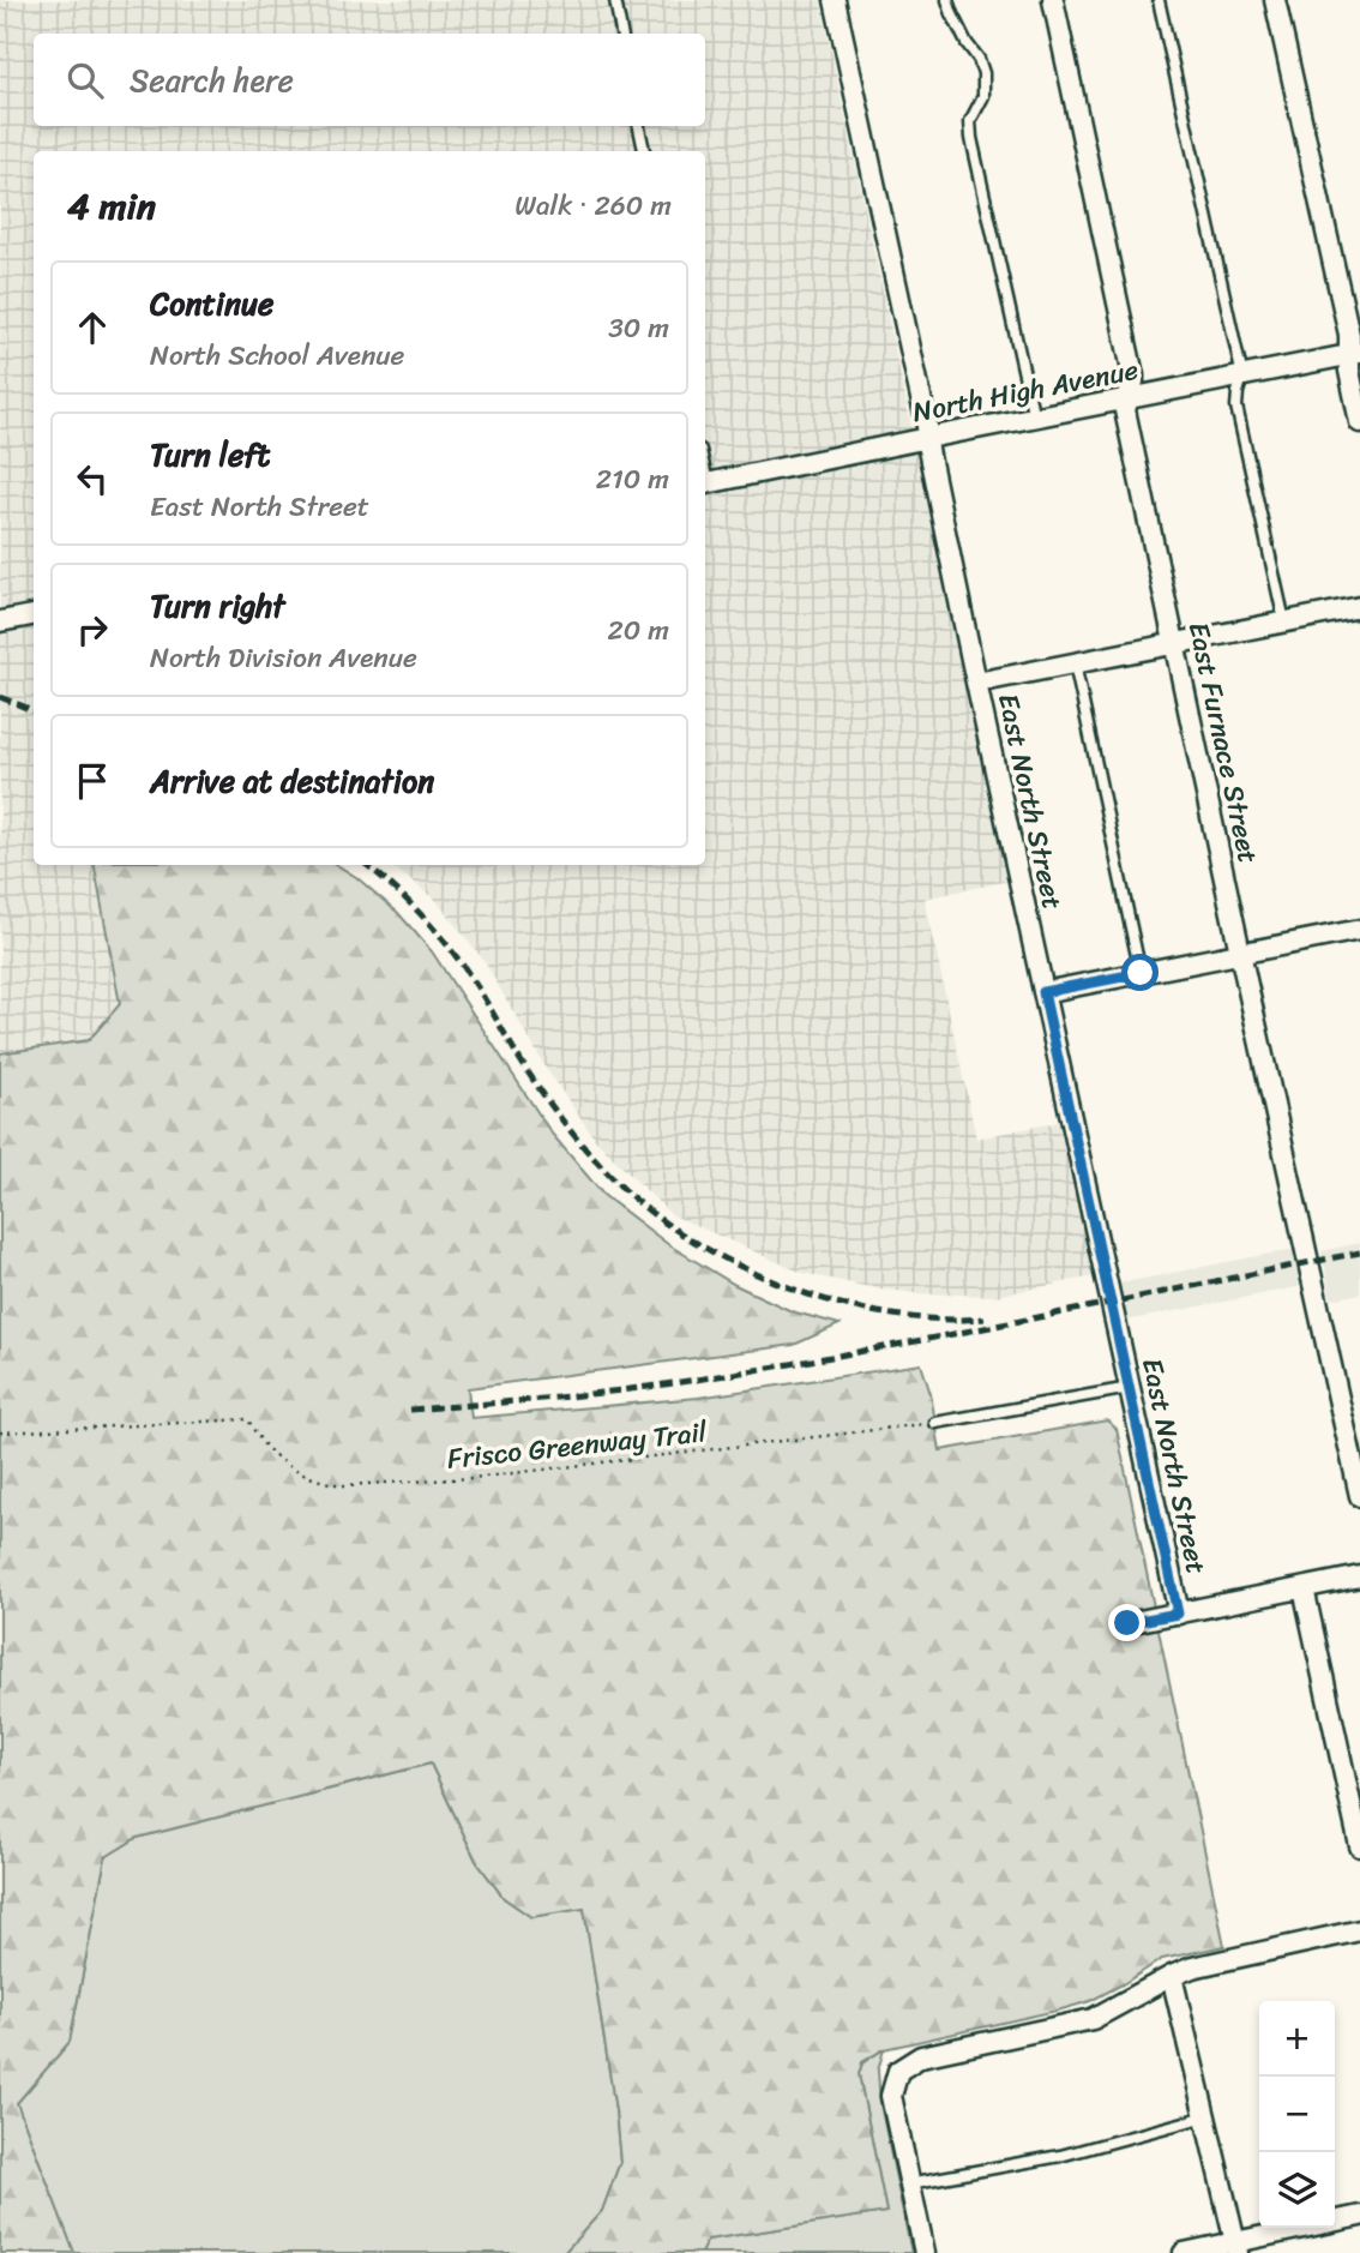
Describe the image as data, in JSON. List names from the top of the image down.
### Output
{
  "streets": {
    "street": ["North High Avenue", "East Furnace Street", "East North Street"],
    "path": ["Frisco Greenway Trail"]
  },
  "crossings": [
    ["North High Avenue", "East Furnace Street"],
    ["North High Avenue", "East North Street"]
  ],
  "page": {
    "search": "Search here",
    "heading": ["4 min", "Walk · 260 m"],
    "list": [
      ["Continue", "North School Avenue", "30 m"],
      ["Turn left", "East North Street", "210 m"],
      ["Turn right", "North Division Avenue", "20 m"],
      "Arrive at destination"
    ],
    "map_buttons": ["+", "−"]
  }
}
